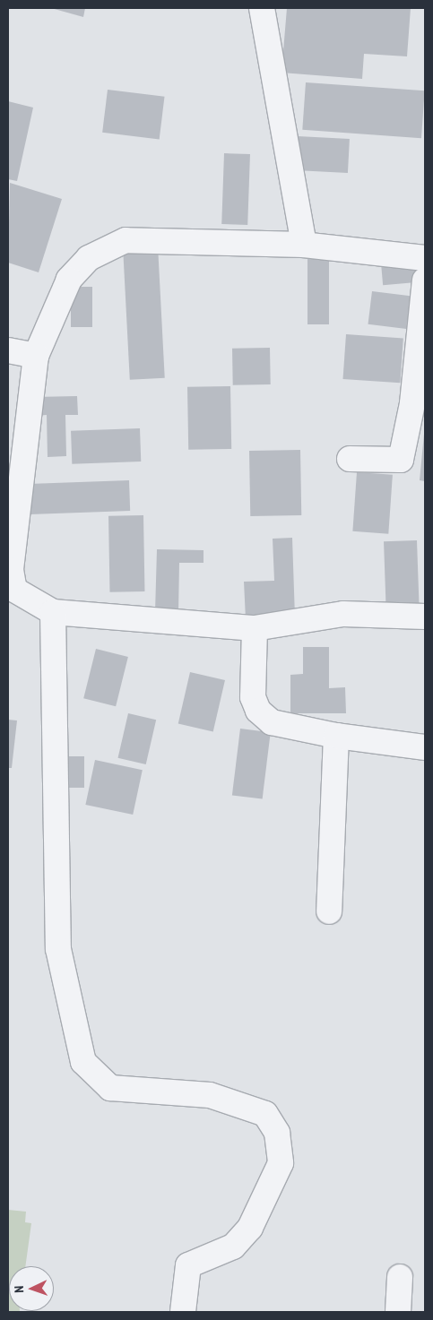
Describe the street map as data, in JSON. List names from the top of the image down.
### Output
{
  "north": "left"
}
